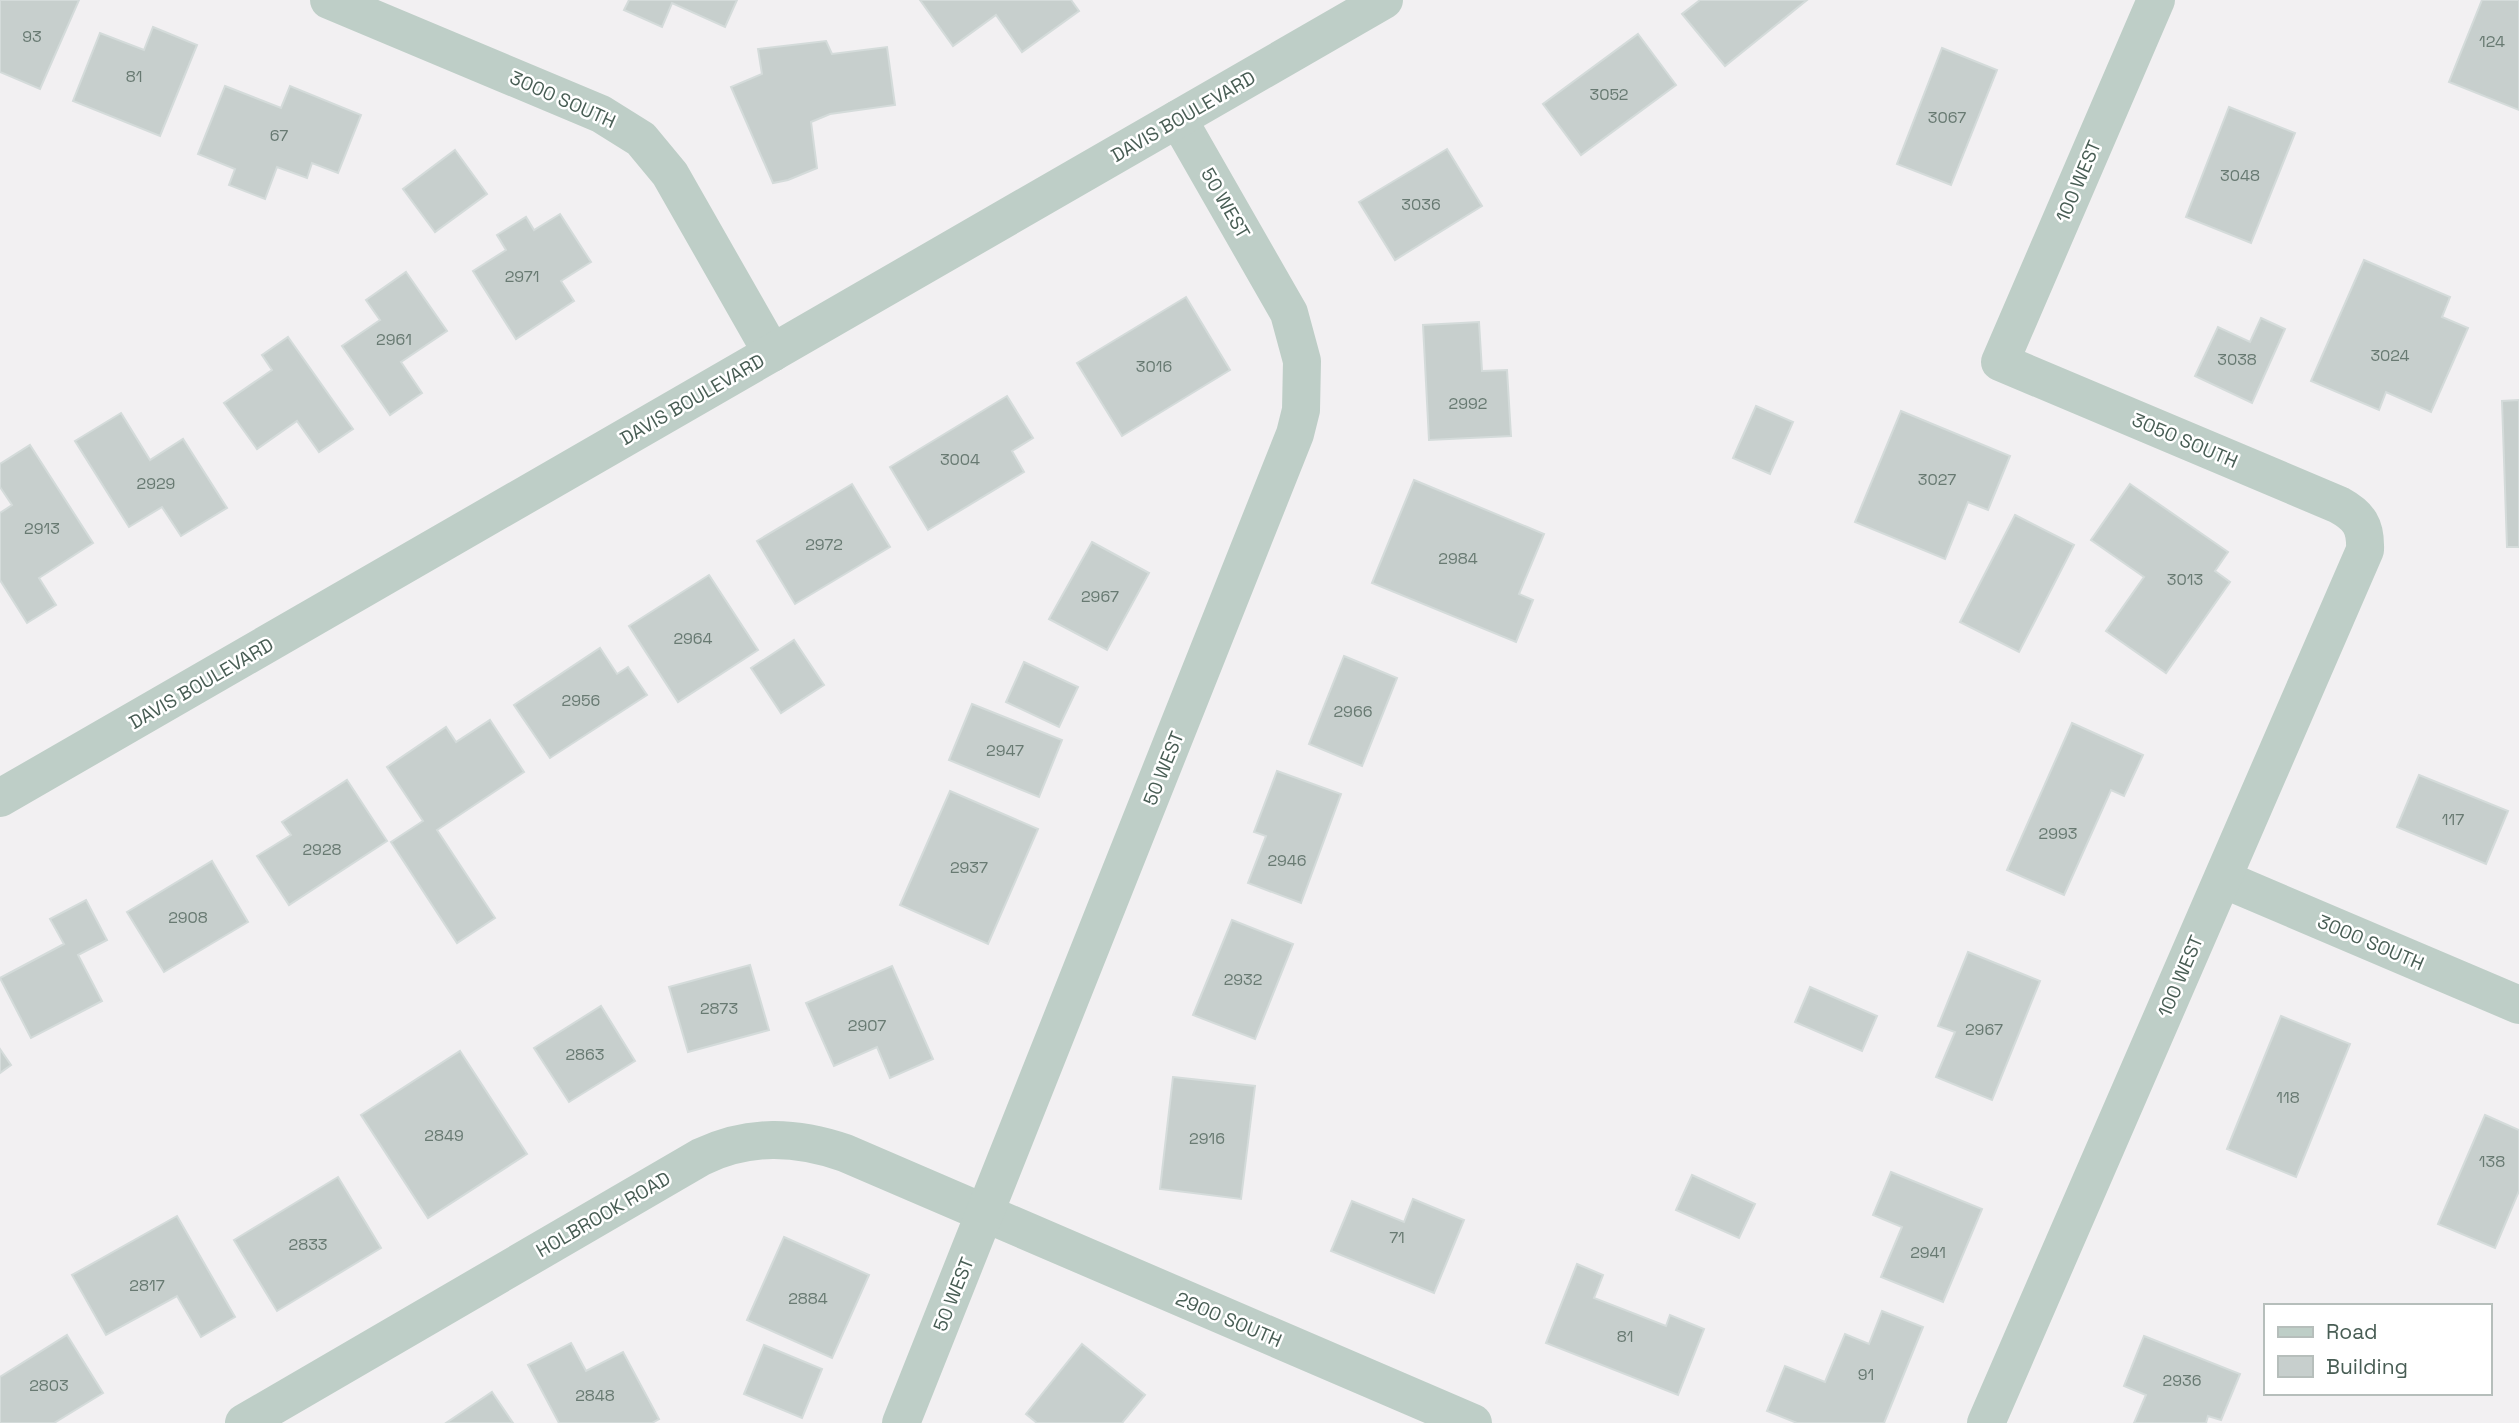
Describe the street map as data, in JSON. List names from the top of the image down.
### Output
{
  "streets": {
    "street": [
      "3000 SOUTH",
      "DAVIS BOULEVARD",
      "100 WEST",
      "50 WEST",
      "3050 SOUTH",
      "HOLBROOK ROAD",
      "2900 SOUTH"
    ]
  },
  "crossings": [
    ["3000 SOUTH", "DAVIS BOULEVARD"],
    ["3000 SOUTH", "100 WEST"],
    ["DAVIS BOULEVARD", "50 WEST"],
    ["100 WEST", "3050 SOUTH"],
    ["50 WEST", "HOLBROOK ROAD"],
    ["50 WEST", "2900 SOUTH"],
    ["HOLBROOK ROAD", "2900 SOUTH"]
  ],
  "house_numbers": [
    "93",
    "124",
    "81",
    "3052",
    "3067",
    "67",
    "3048",
    "3036",
    "2971",
    "2961",
    "3024",
    "3038",
    "3016",
    "2992",
    "3004",
    "3027",
    "2929",
    "2913",
    "2972",
    "2984",
    "3013",
    "2967",
    "2964",
    "2956",
    "2966",
    "2947",
    "117",
    "2993",
    "2928",
    "2946",
    "2937",
    "2908",
    "2932",
    "2873",
    "2907",
    "2967",
    "2863",
    "118",
    "2849",
    "2916",
    "138",
    "71",
    "2833",
    "2941",
    "2817",
    "2884",
    "81",
    "91",
    "2936",
    "2803",
    "2848"
  ],
  "legend": ["Road", "Building"]
}
